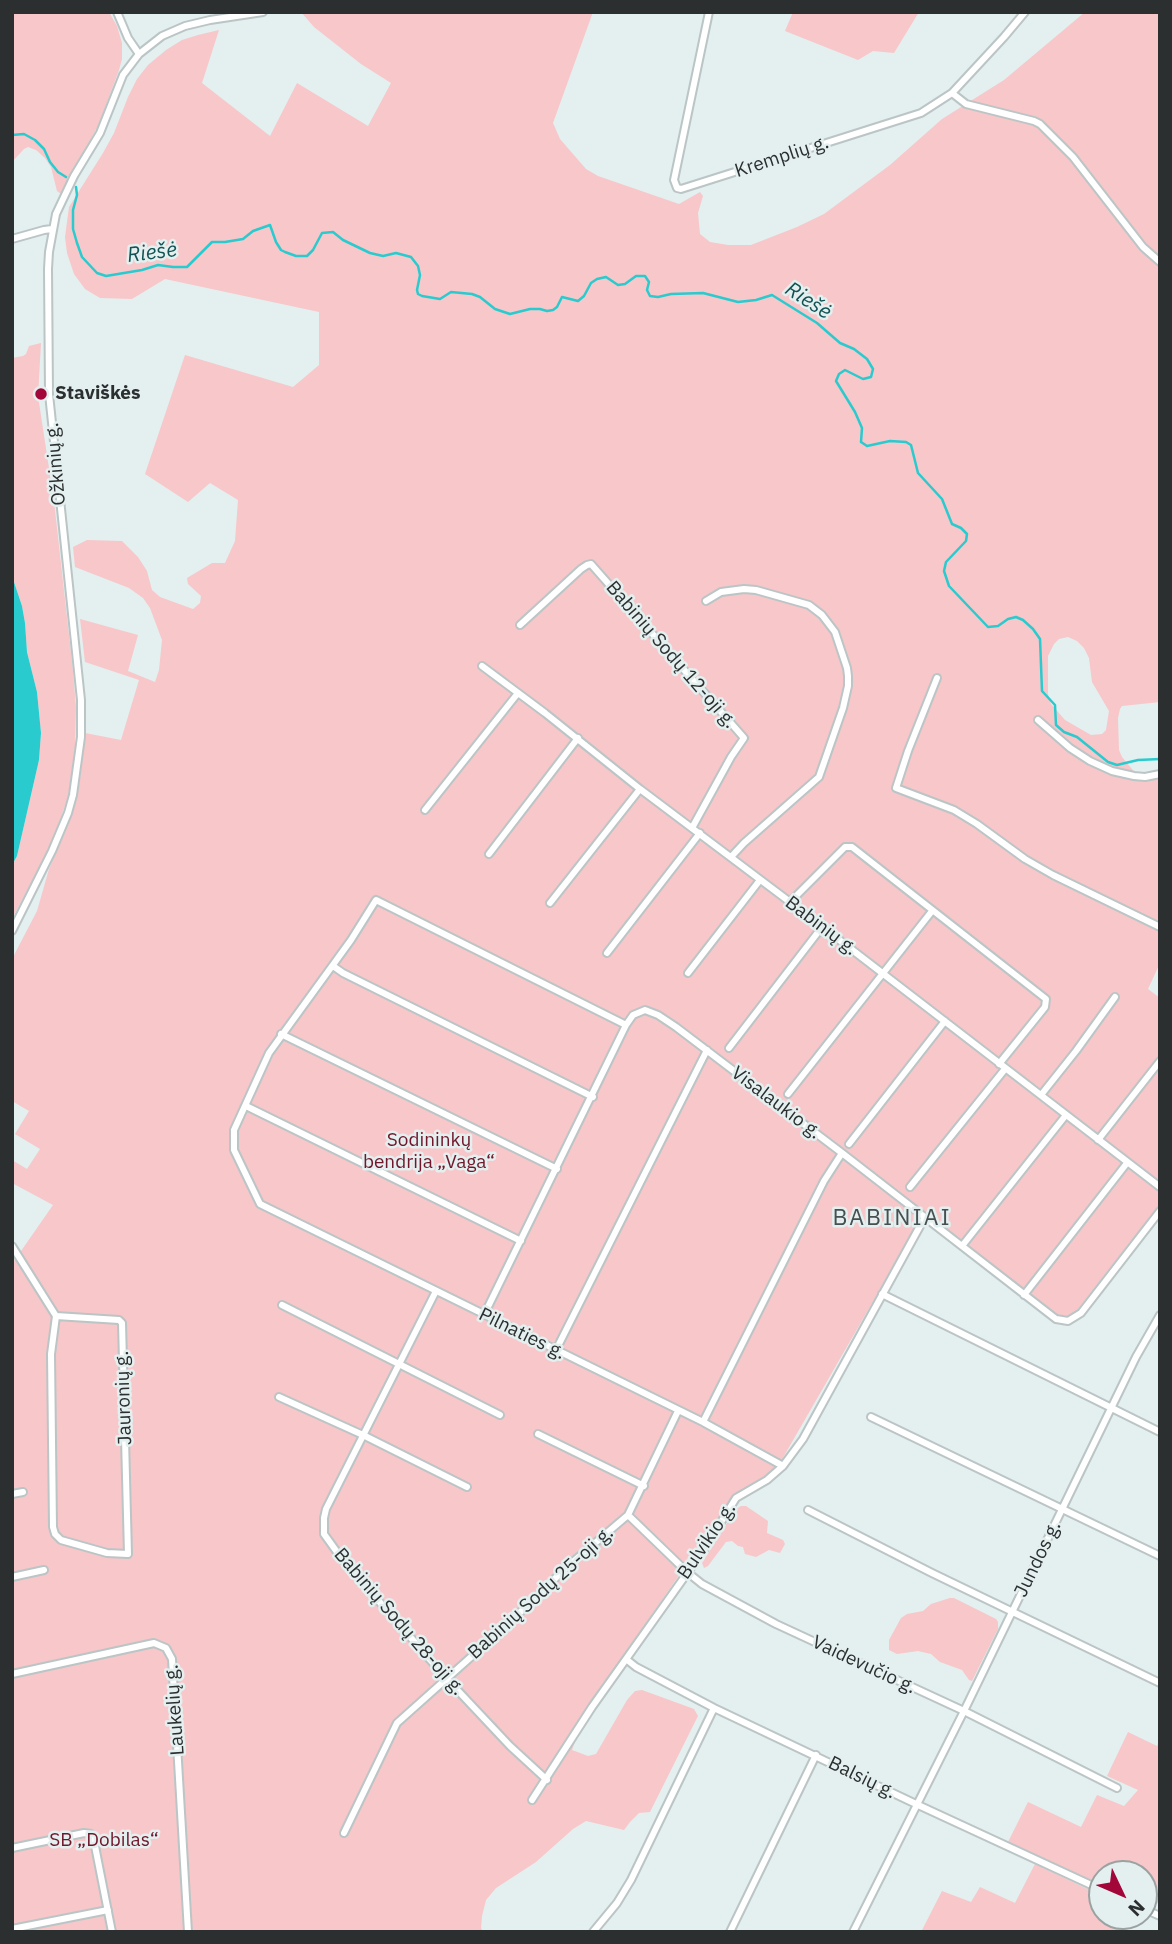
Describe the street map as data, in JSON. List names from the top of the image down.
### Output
{
  "streets": {
    "street": [
      "Kremplių g.",
      "Ožkinių g.",
      "Babinių Sodų 12-oji g.",
      "Babinių g.",
      "Visalaukio g.",
      "Pilnaties g.",
      "Jauronių g.",
      "Bulvikio g.",
      "Jundos g.",
      "Babinių Sodų 25-oji g.",
      "Babinių Sodų 28-oji g.",
      "Vaidevučio g.",
      "Laukelių g.",
      "Balsių g."
    ]
  },
  "crossings": [
    ["Babinių Sodų 12-oji g.", "Babinių g."],
    ["Visalaukio g.", "Bulvikio g."],
    ["Pilnaties g.", "Bulvikio g."],
    ["Pilnaties g.", "Babinių Sodų 25-oji g."],
    ["Pilnaties g.", "Babinių Sodų 28-oji g."],
    ["Bulvikio g.", "Babinių Sodų 28-oji g."],
    ["Bulvikio g.", "Vaidevučio g."],
    ["Bulvikio g.", "Balsių g."],
    ["Jundos g.", "Vaidevučio g."],
    ["Jundos g.", "Balsių g."],
    ["Babinių Sodų 25-oji g.", "Babinių Sodų 28-oji g."],
    ["Babinių Sodų 25-oji g.", "Vaidevučio g."]
  ],
  "districts": ["BABINIAI"],
  "water": ["Riešė"],
  "parks": ["Sodininkų bendrija „Vaga“", "SB „Dobilas“"],
  "places": ["Staviškės"],
  "north": "bottom right"
}
